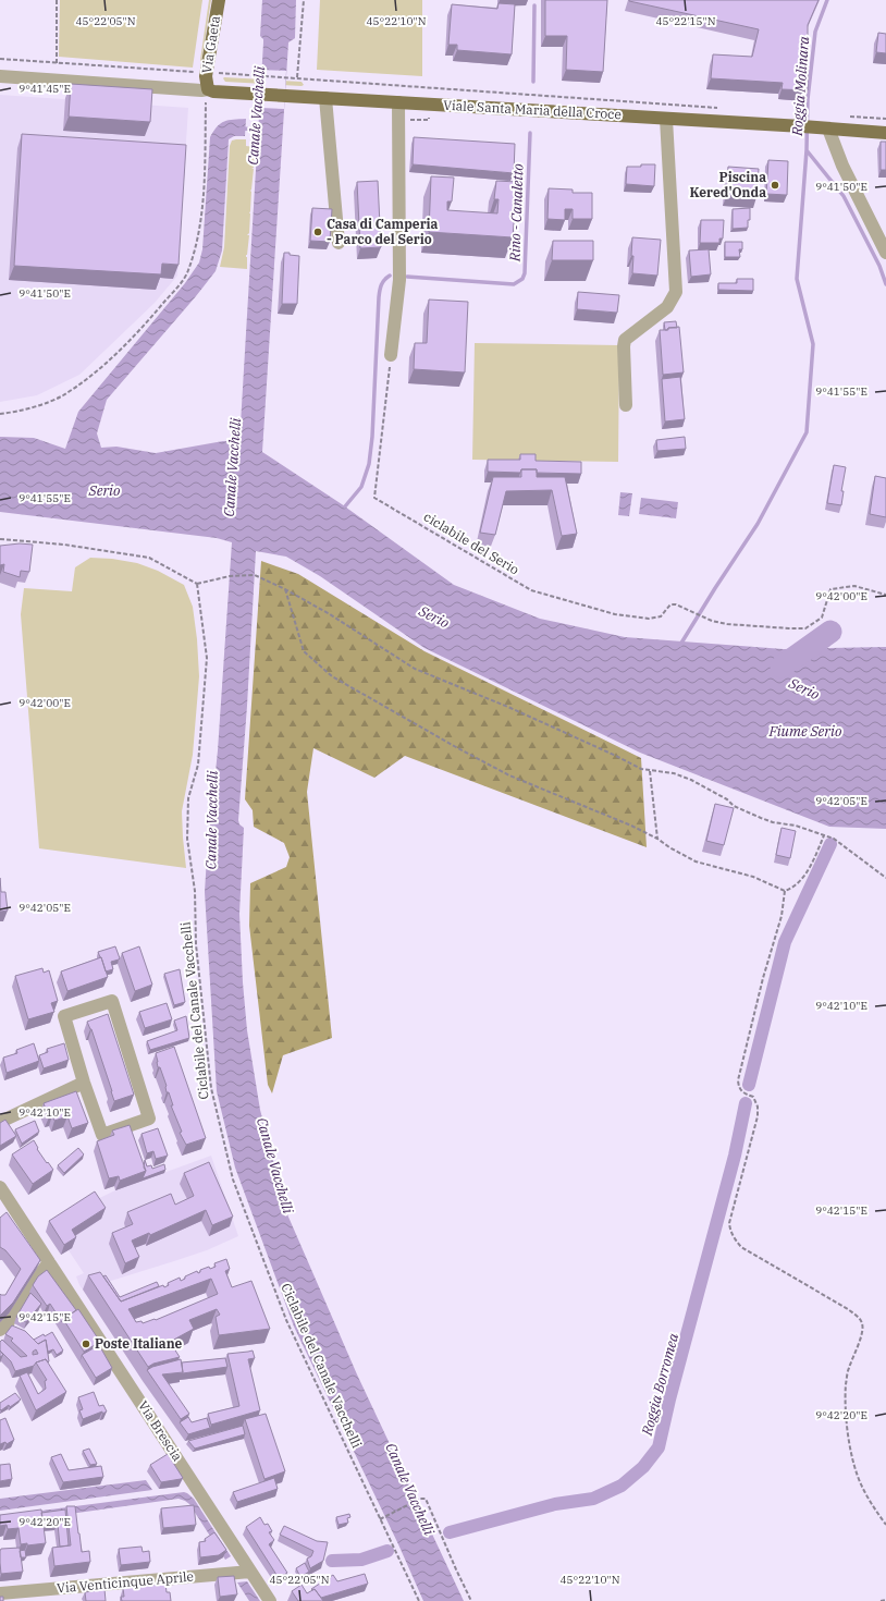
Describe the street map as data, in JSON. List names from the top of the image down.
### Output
{
  "streets": {
    "main road": ["Via Gaeta", "Viale Santa Maria della Croce"],
    "street": ["Via Brescia", "Via Venticinque Aprile"],
    "path": ["ciclabile del Serio", "Ciclabile del Canale Vacchelli"]
  },
  "crossings": [
    ["Via Gaeta", "Viale Santa Maria della Croce"],
    ["Via Brescia", "Via Venticinque Aprile"]
  ],
  "water": [
    "Roggia Molinara",
    "Canale Vacchelli",
    "Rino - Canaletto",
    "Serio",
    "Fiume Serio",
    "Roggia Borromea"
  ],
  "places": ["Piscina Kered'Onda", "Casa di Camperia - Parco del Serio", "Poste Italiane"],
  "coordinates": [
    "45°22'05\"N",
    "45°22'10\"N",
    "45°22'15\"N",
    "9°41'45\"E",
    "9°41'50\"E",
    "9°41'55\"E",
    "9°42'00\"E",
    "9°42'05\"E",
    "9°42'10\"E",
    "9°42'15\"E",
    "9°42'20\"E"
  ]
}
